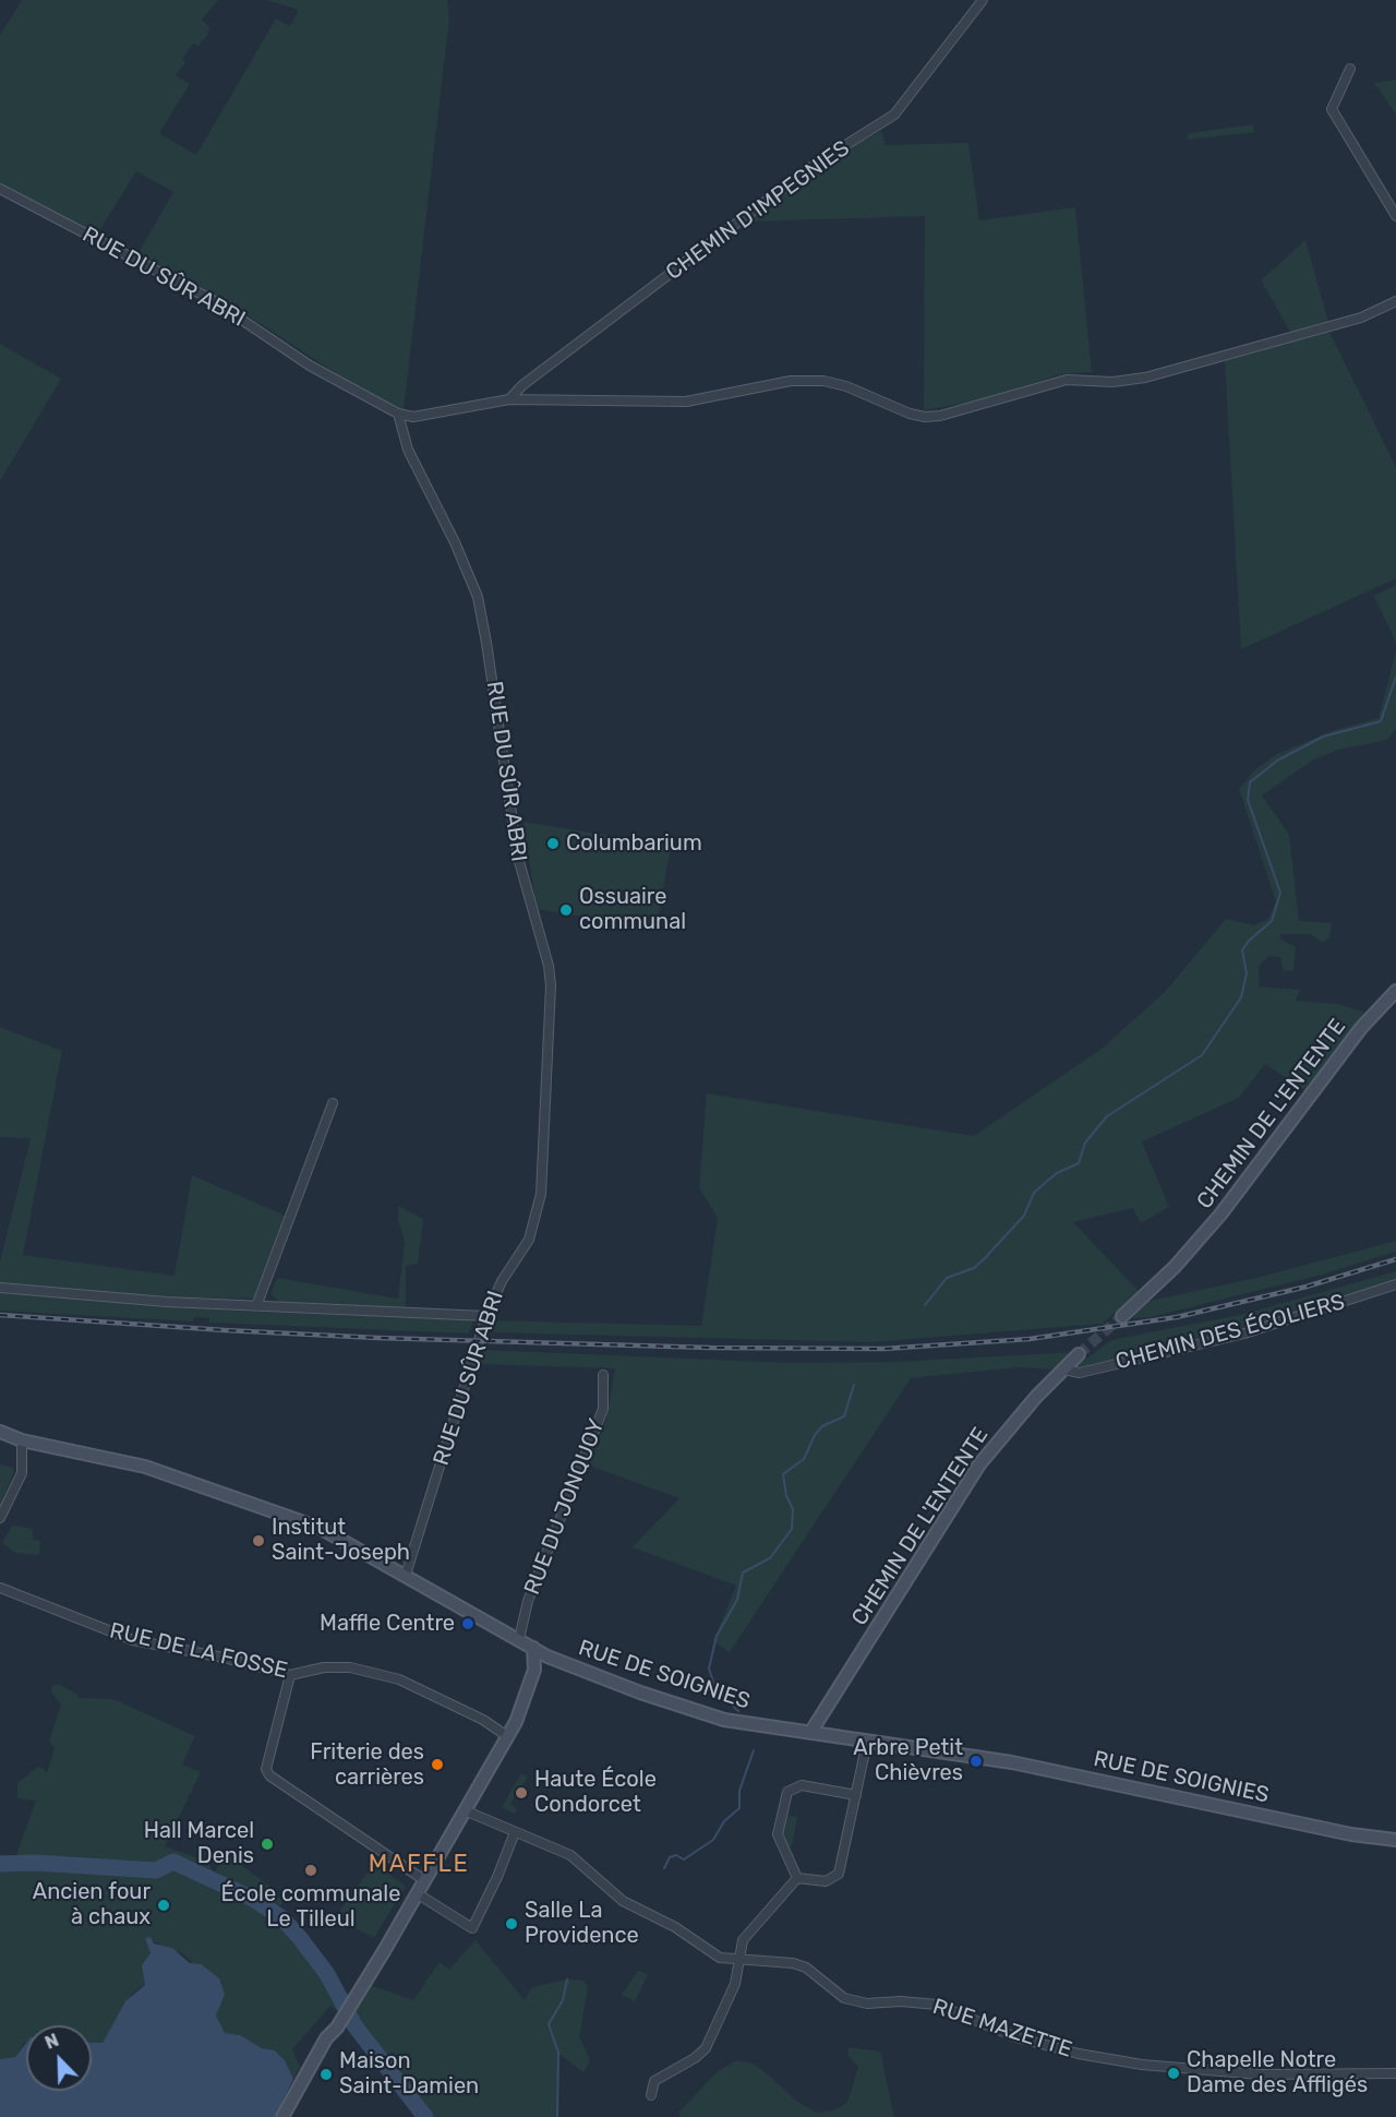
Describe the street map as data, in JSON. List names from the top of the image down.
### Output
{
  "streets": {
    "street": [
      "CHEMIN D'IMPEGNIES",
      "RUE DU SÛR ABRI",
      "CHEMIN DE L'ENTENTE",
      "CHEMIN DES ÉCOLIERS",
      "RUE DU JONQUOY",
      "RUE DE LA FOSSE",
      "RUE DE SOIGNIES",
      "RUE MAZETTE"
    ]
  },
  "crossings": [
    ["RUE DU SÛR ABRI", "RUE DE SOIGNIES"],
    ["CHEMIN DE L'ENTENTE", "CHEMIN DES ÉCOLIERS"],
    ["CHEMIN DE L'ENTENTE", "RUE DE SOIGNIES"],
    ["RUE DU JONQUOY", "RUE DE SOIGNIES"]
  ],
  "districts": ["MAFFLE"],
  "places": [
    "Columbarium",
    "Ossuaire communal",
    "Institut Saint-Joseph",
    "Maffle Centre",
    "Arbre Petit Chièvres",
    "Friterie des carrières",
    "Haute École Condorcet",
    "Hall Marcel Denis",
    "École communale Le Tilleul",
    "Ancien four à chaux",
    "Salle La Providence",
    "Chapelle Notre Dame des Affligés",
    "Maison Saint-Damien"
  ],
  "north": "top left"
}
